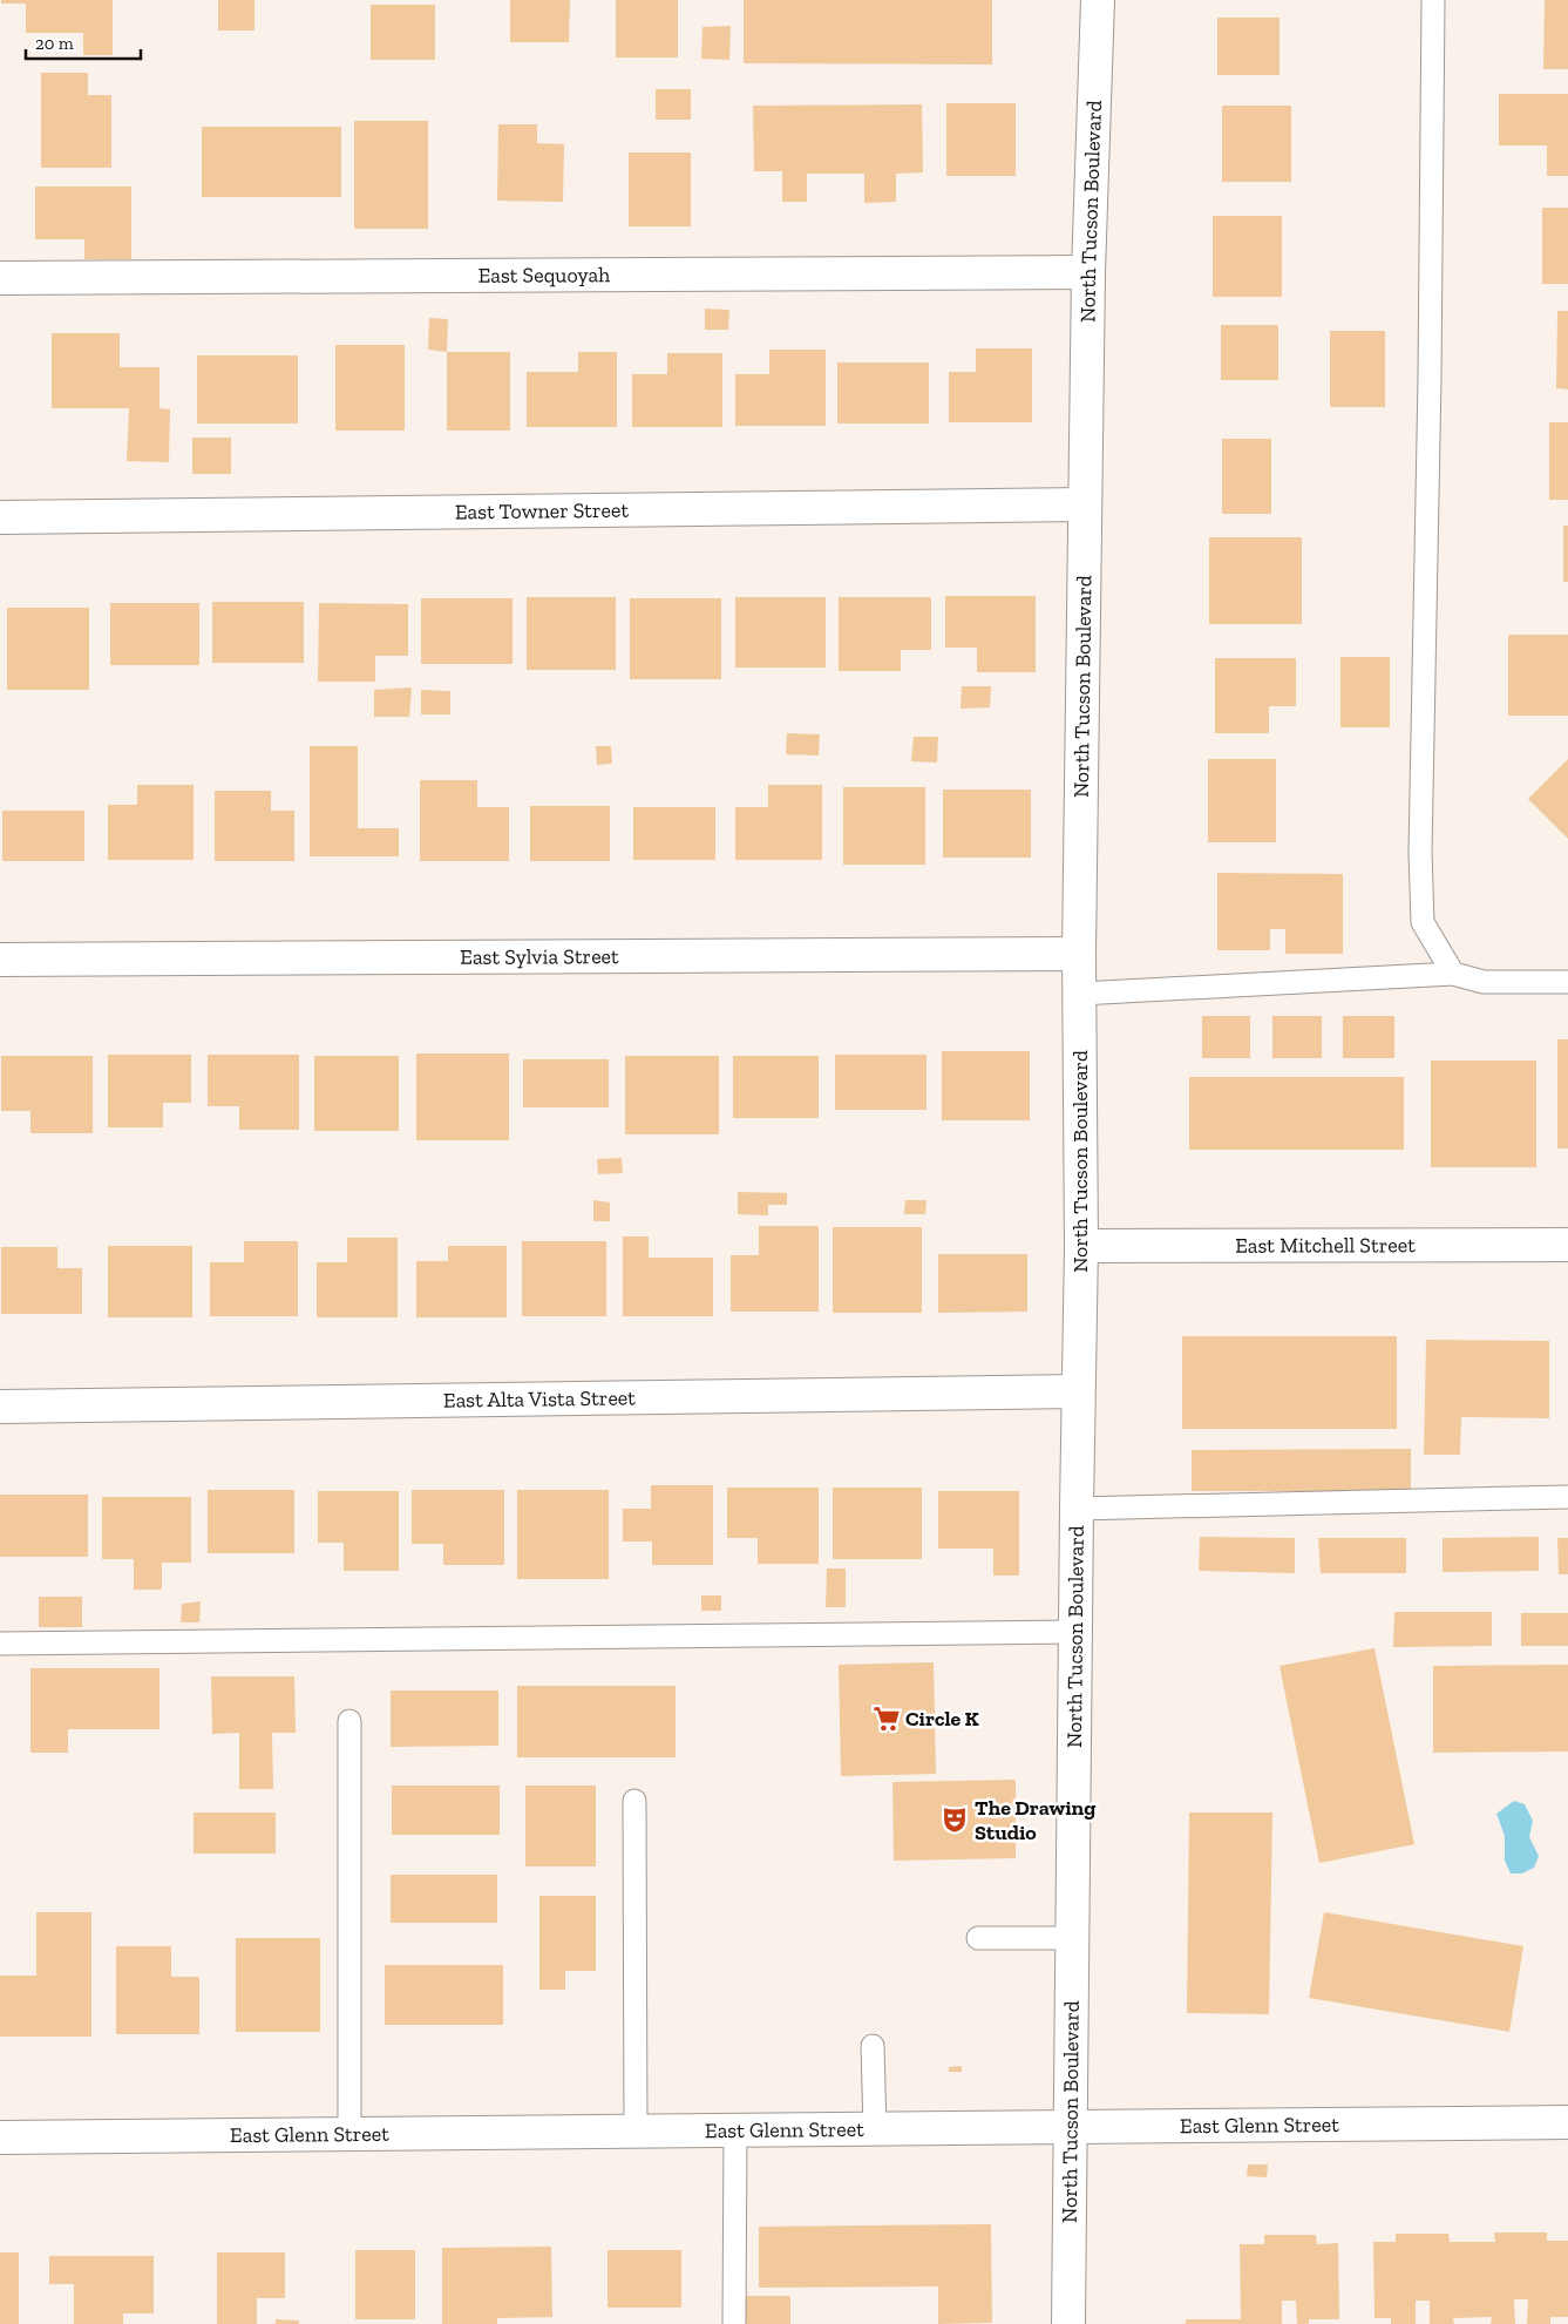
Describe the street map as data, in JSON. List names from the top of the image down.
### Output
{
  "streets": {
    "street": [
      "North Tucson Boulevard",
      "East Sequoyah",
      "East Towner Street",
      "East Sylvia Street",
      "East Mitchell Street",
      "East Alta Vista Street",
      "East Glenn Street"
    ]
  },
  "crossings": [
    ["North Tucson Boulevard", "East Sequoyah"],
    ["North Tucson Boulevard", "East Towner Street"],
    ["North Tucson Boulevard", "East Sylvia Street"],
    ["North Tucson Boulevard", "East Mitchell Street"],
    ["North Tucson Boulevard", "East Alta Vista Street"],
    ["North Tucson Boulevard", "East Glenn Street"]
  ],
  "places": {
    "supermarket": ["Circle K"],
    "theatre": ["The Drawing Studio"]
  },
  "scale_bar": "20 m"
}
